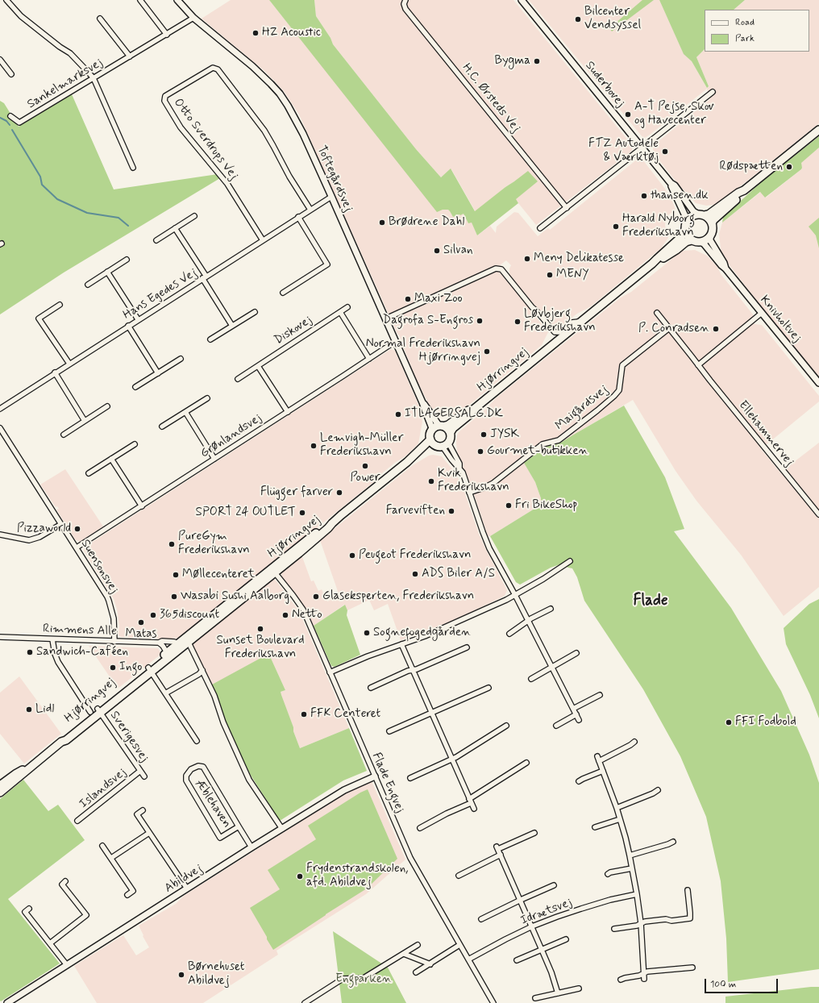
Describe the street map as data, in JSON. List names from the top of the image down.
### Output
{
  "streets": {
    "main road": ["Hjørringvej"],
    "street": [
      "Sankelmarksvej",
      "Suderbovej",
      "H.C. Ørsteds Vej",
      "Otto Sverdrups Vej",
      "Toftegårdsvej",
      "Hans Egedes Vej",
      "Knivholtvej",
      "Diskovej",
      "Maigårdsvej",
      "Ellehammervej",
      "Grønlandsvej",
      "Suensonsvej",
      "Rimmens Alle",
      "Sverigesvej",
      "Flade Engvej",
      "Islandsvej",
      "Æblehaven",
      "Abildvej",
      "Idrætsvej"
    ]
  },
  "crossings": [
    ["Sankelmarksvej", "Toftegårdsvej"],
    ["Suderbovej", "Knivholtvej"],
    ["Suderbovej", "Hjørringvej"],
    ["Otto Sverdrups Vej", "Hans Egedes Vej"],
    ["Toftegårdsvej", "Hans Egedes Vej"],
    ["Toftegårdsvej", "Hjørringvej"],
    ["Toftegårdsvej", "Grønlandsvej"],
    ["Knivholtvej", "Hjørringvej"],
    ["Hjørringvej", "Rimmens Alle"],
    ["Hjørringvej", "Sverigesvej"],
    ["Hjørringvej", "Flade Engvej"],
    ["Maigårdsvej", "Ellehammervej"],
    ["Grønlandsvej", "Suensonsvej"],
    ["Suensonsvej", "Rimmens Alle"],
    ["Sverigesvej", "Islandsvej"],
    ["Flade Engvej", "Abildvej"],
    ["Flade Engvej", "Idrætsvej"],
    ["Æblehaven", "Abildvej"]
  ],
  "districts": ["Flade"],
  "parks": ["Engparken"],
  "places": [
    "Bilcenter Vendsyssel",
    "HZ Acoustic",
    "Bygma",
    "A-T Pejse, Skov og Havecenter",
    "FTZ Autodele & Værktøj",
    "Rødspætten",
    "thansen.dk",
    "Brødrene Dahl",
    "Harald Nyborg Frederikshavn",
    "Silvan",
    "Meny Delikatesse",
    "MENY",
    "Maxi Zoo",
    "Dagrofa S-Engros",
    "Løvbjerg Frederikshavn",
    "P. Conradsen",
    "Normal Frederikshavn Hjørringvej",
    "ITLAGERSALG.DK",
    "JYSK",
    "Lemvigh-Müller Frederikshavn",
    "Gourmet-butikken",
    "Power",
    "Kvik Frederikshavn",
    "Flügger farver",
    "Fri BikeShop",
    "Farveviften",
    "SPORT 24 OUTLET",
    "Pizzaworld",
    "PureGym Frederikshavn",
    "Peugeot Frederikshavn",
    "ADS Biler A/S",
    "Møllecenteret",
    "Wasabi Sushi Aalborg",
    "Glaseksperten, Frederikshavn",
    "365discount",
    "Netto",
    "Matas",
    "Sunset Boulevard Frederikshavn",
    "Sognefogedgården",
    "Sandwich-Caféen",
    "Ingo",
    "Lidl",
    "FFK Centeret",
    "FFI Fodbold",
    "Frydenstrandskolen, afd. Abildvej",
    "Børnehuset Abildvej"
  ],
  "legend": ["Road", "Park"],
  "scale_bar": "100 m"
}
